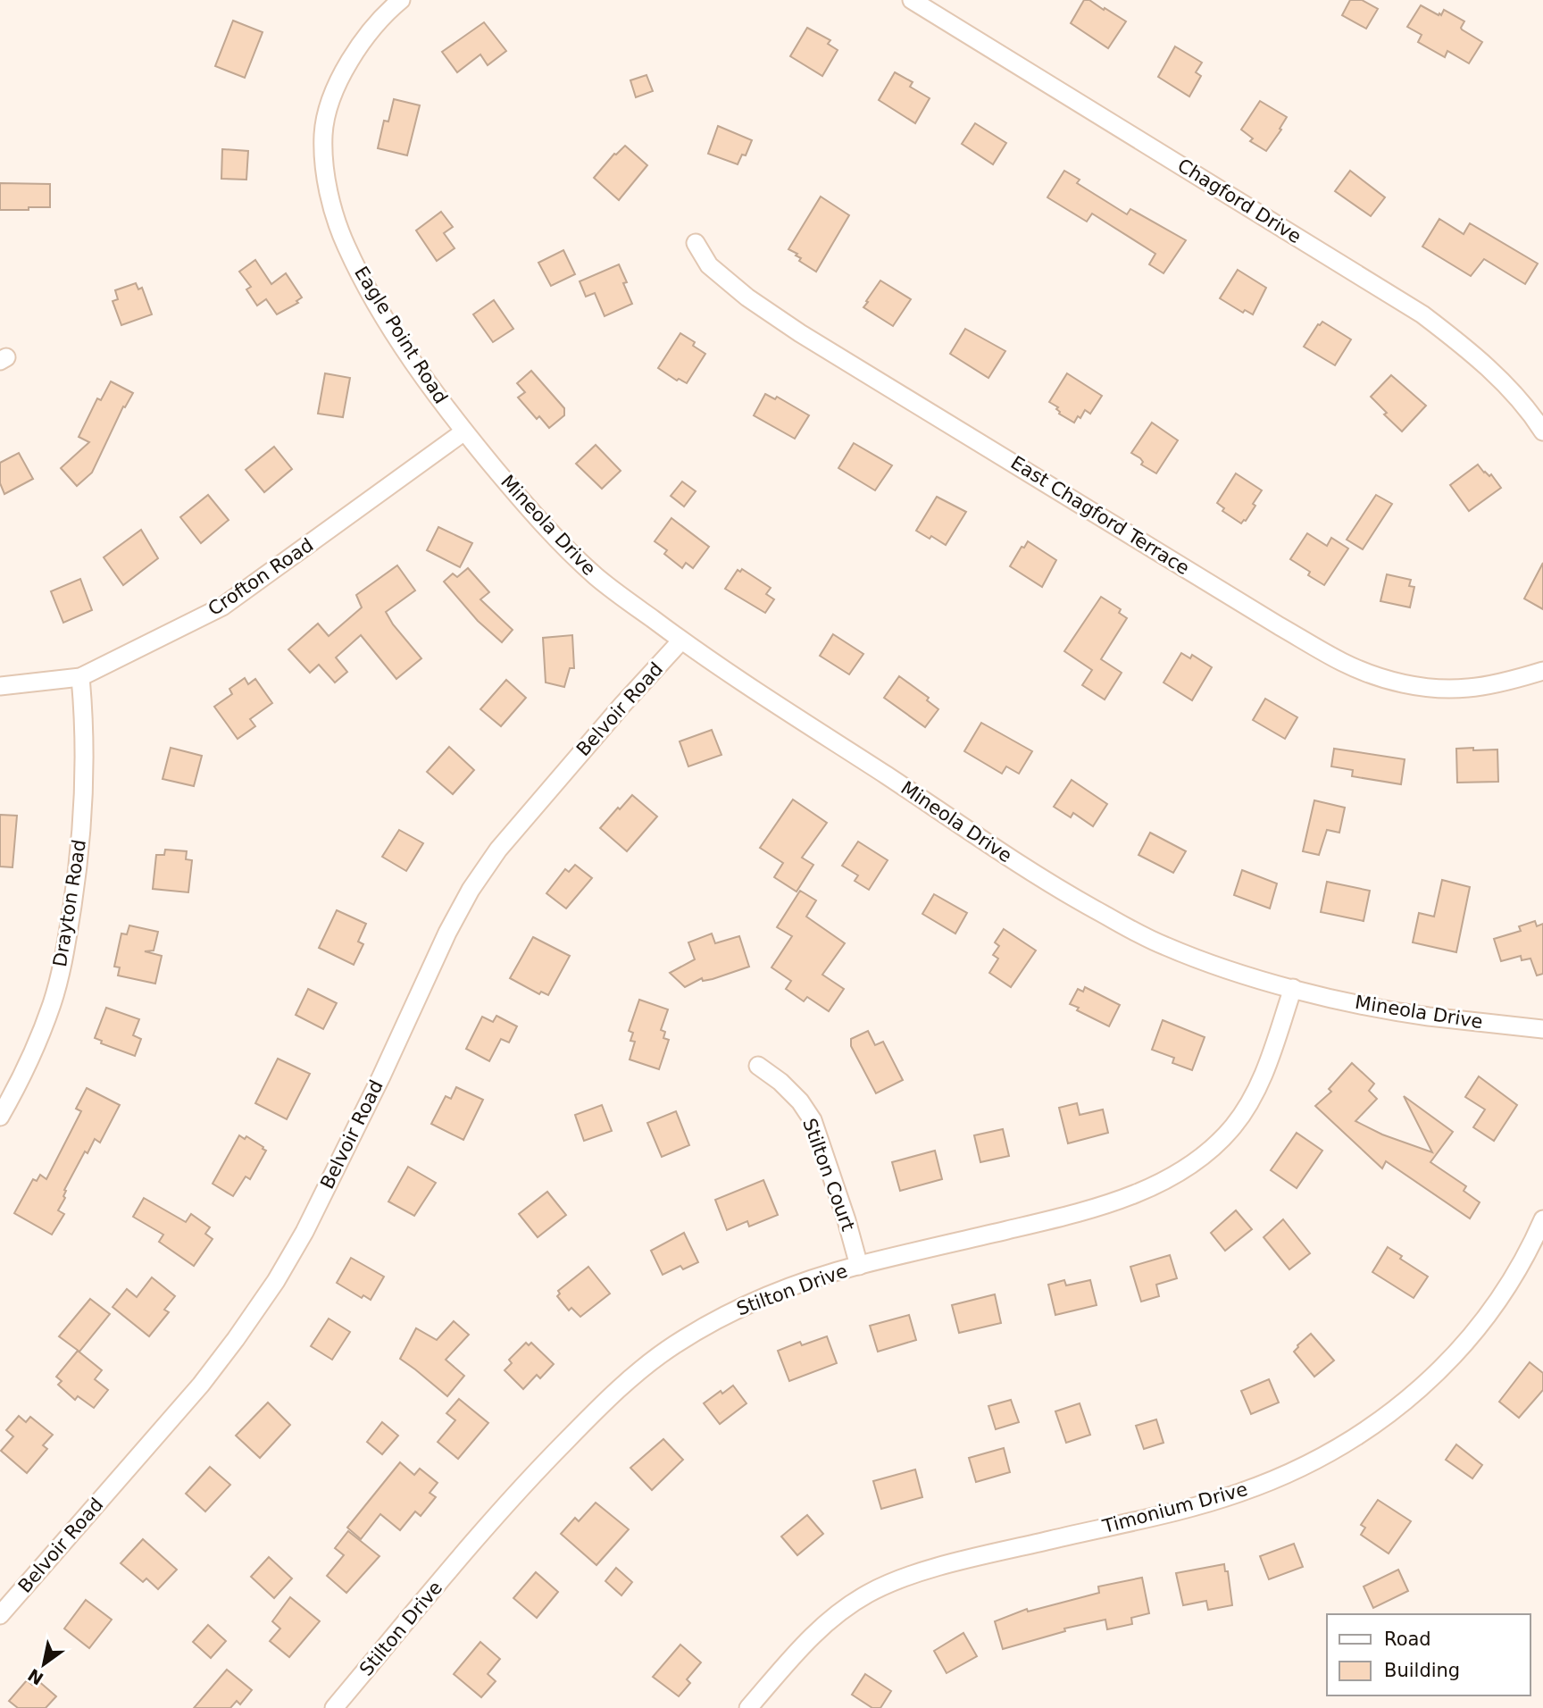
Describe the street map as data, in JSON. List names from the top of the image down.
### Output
{
  "streets": {
    "street": [
      "Chagford Drive",
      "Eagle Point Road",
      "East Chagford Terrace",
      "Mineola Drive",
      "Crofton Road",
      "Belvoir Road",
      "Drayton Road",
      "Stilton Court",
      "Stilton Drive",
      "Timonium Drive"
    ]
  },
  "crossings": [
    ["Eagle Point Road", "Mineola Drive"],
    ["Eagle Point Road", "Crofton Road"],
    ["Mineola Drive", "Crofton Road"],
    ["Mineola Drive", "Belvoir Road"],
    ["Mineola Drive", "Stilton Drive"],
    ["Crofton Road", "Drayton Road"],
    ["Stilton Court", "Stilton Drive"]
  ],
  "legend": ["Road", "Building"],
  "north": "bottom left"
}
